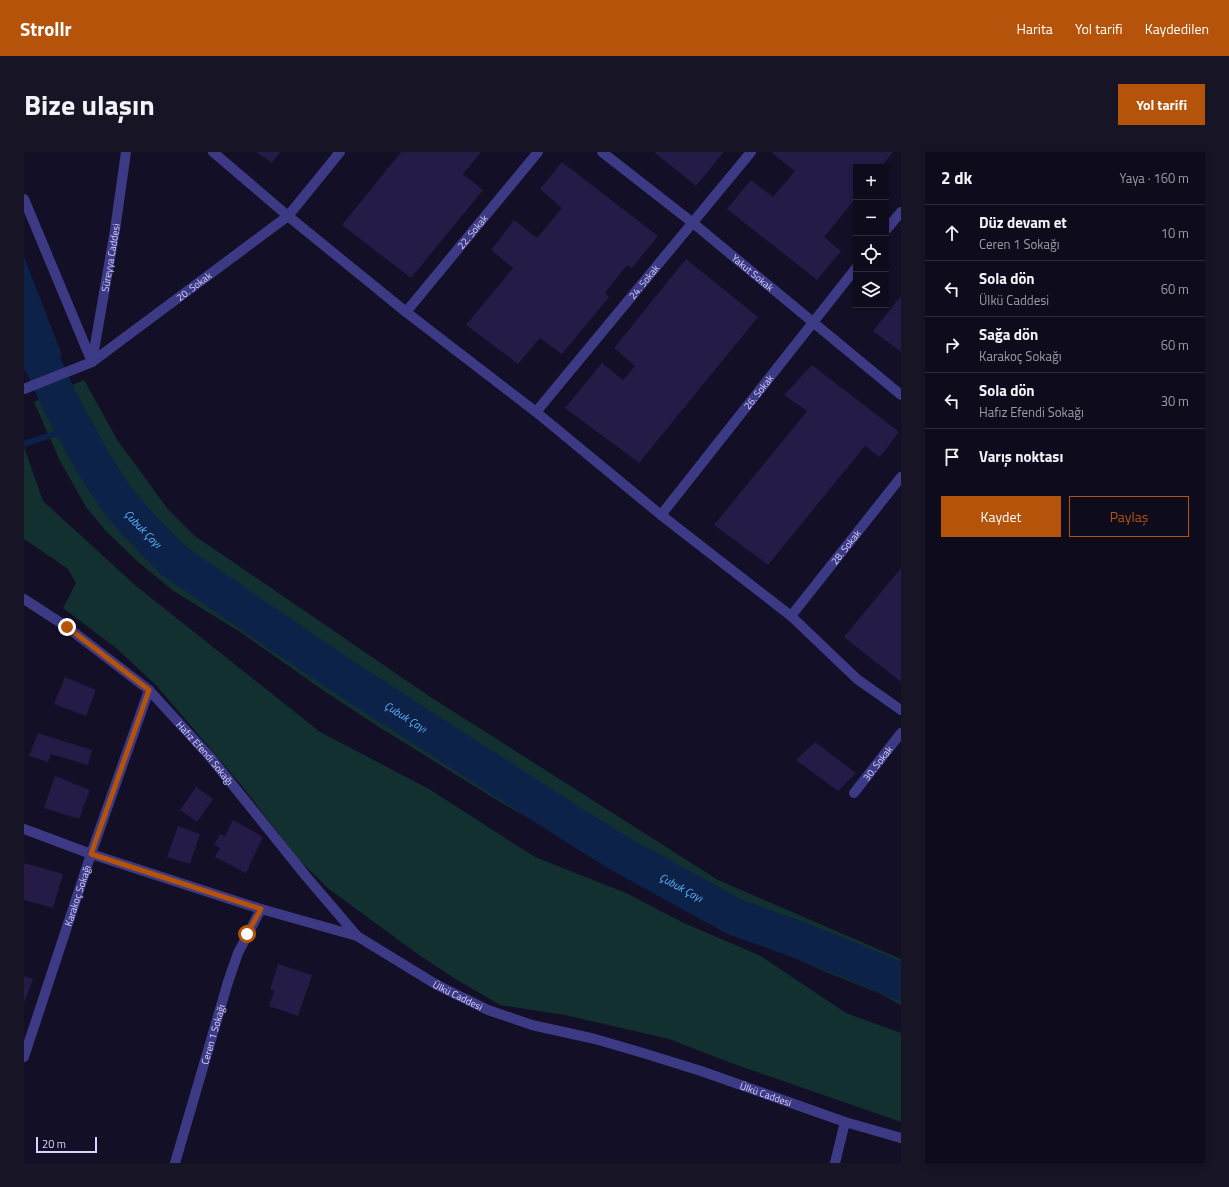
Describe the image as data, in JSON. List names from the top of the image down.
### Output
{
  "streets": {
    "street": [
      "22. Sokak",
      "Süreyya Caddesi",
      "Yakut Sokak",
      "24. Sokak",
      "20. Sokak",
      "26. Sokak",
      "28. Sokak",
      "Hafız Efendi Sokağı",
      "30. Sokak",
      "Karakoç Sokağı",
      "Ülkü Caddesi",
      "Ceren 1 Sokağı"
    ]
  },
  "crossings": [
    ["Süreyya Caddesi", "20. Sokak"],
    ["Yakut Sokak", "24. Sokak"],
    ["Yakut Sokak", "26. Sokak"],
    ["Hafız Efendi Sokağı", "Karakoç Sokağı"],
    ["Hafız Efendi Sokağı", "Ülkü Caddesi"],
    ["Karakoç Sokağı", "Ülkü Caddesi"],
    ["Ülkü Caddesi", "Ceren 1 Sokağı"]
  ],
  "water": ["Çubuk Çayı"],
  "scale_bar": "20 m",
  "page": {
    "header": "Strollr",
    "nav": ["Harita", "Yol tarifi", "Kaydedilen"],
    "title": "Bize ulaşın",
    "buttons": [
      "Yol tarifi",
      ["Kaydet", "Paylaş"]
    ],
    "heading": ["2 dk", "Yaya · 160 m"],
    "map_buttons": ["+", "−"],
    "list": [
      ["Düz devam et", "Ceren 1 Sokağı", "10 m"],
      ["Sola dön", "Ülkü Caddesi", "60 m"],
      ["Sağa dön", "Karakoç Sokağı", "60 m"],
      ["Sola dön", "Hafız Efendi Sokağı", "30 m"],
      "Varış noktası"
    ],
    "scale": "20 m"
  }
}
